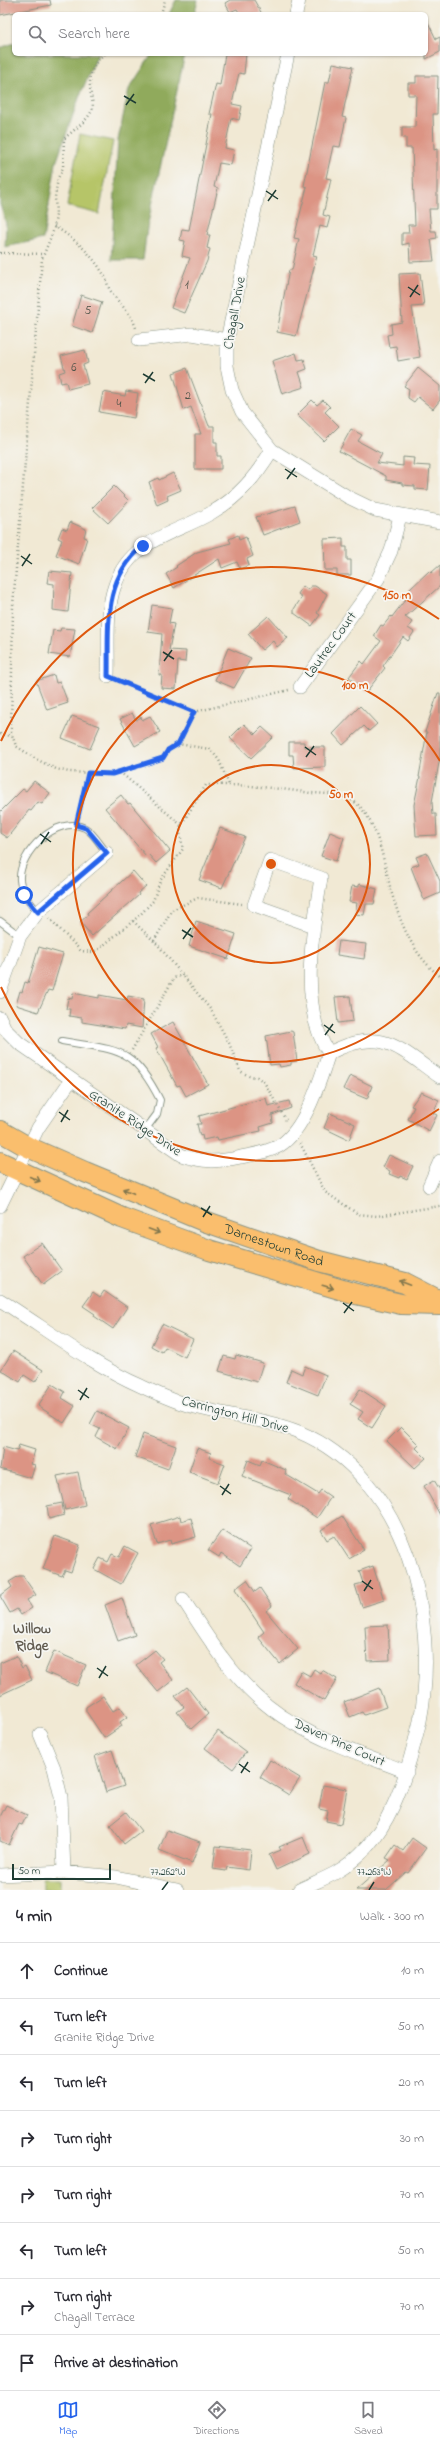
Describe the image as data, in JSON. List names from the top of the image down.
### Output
{
  "streets": {
    "main road": ["Darnestown Road"],
    "street": [
      "Chagall Drive",
      "Lautrec Court",
      "Granite Ridge Drive",
      "Carrington Hill Drive",
      "Daven Pine Court"
    ]
  },
  "crossings": [
    ["Chagall Drive", "Lautrec Court"],
    ["Carrington Hill Drive", "Daven Pine Court"]
  ],
  "districts": ["Willow Ridge"],
  "house_numbers": [
    "1",
    "5",
    "6",
    "2",
    "4"
  ],
  "scale_bar": "50 m",
  "page": {
    "search": "Search here",
    "scale": "50 m",
    "heading": ["4 min", "Walk · 300 m"],
    "list": [
      ["Continue", "10 m"],
      ["Turn left", "Granite Ridge Drive", "50 m"],
      ["Turn left", "20 m"],
      ["Turn right", "30 m"],
      ["Turn right", "70 m"],
      ["Turn left", "50 m"],
      ["Turn right", "Chagall Terrace", "70 m"],
      "Arrive at destination"
    ],
    "nav": ["Map", "Directions", "Saved"]
  },
  "coordinates": ["77.262°W", "77.263°W"],
  "rings": ["150 m", "100 m", "50 m"]
}
